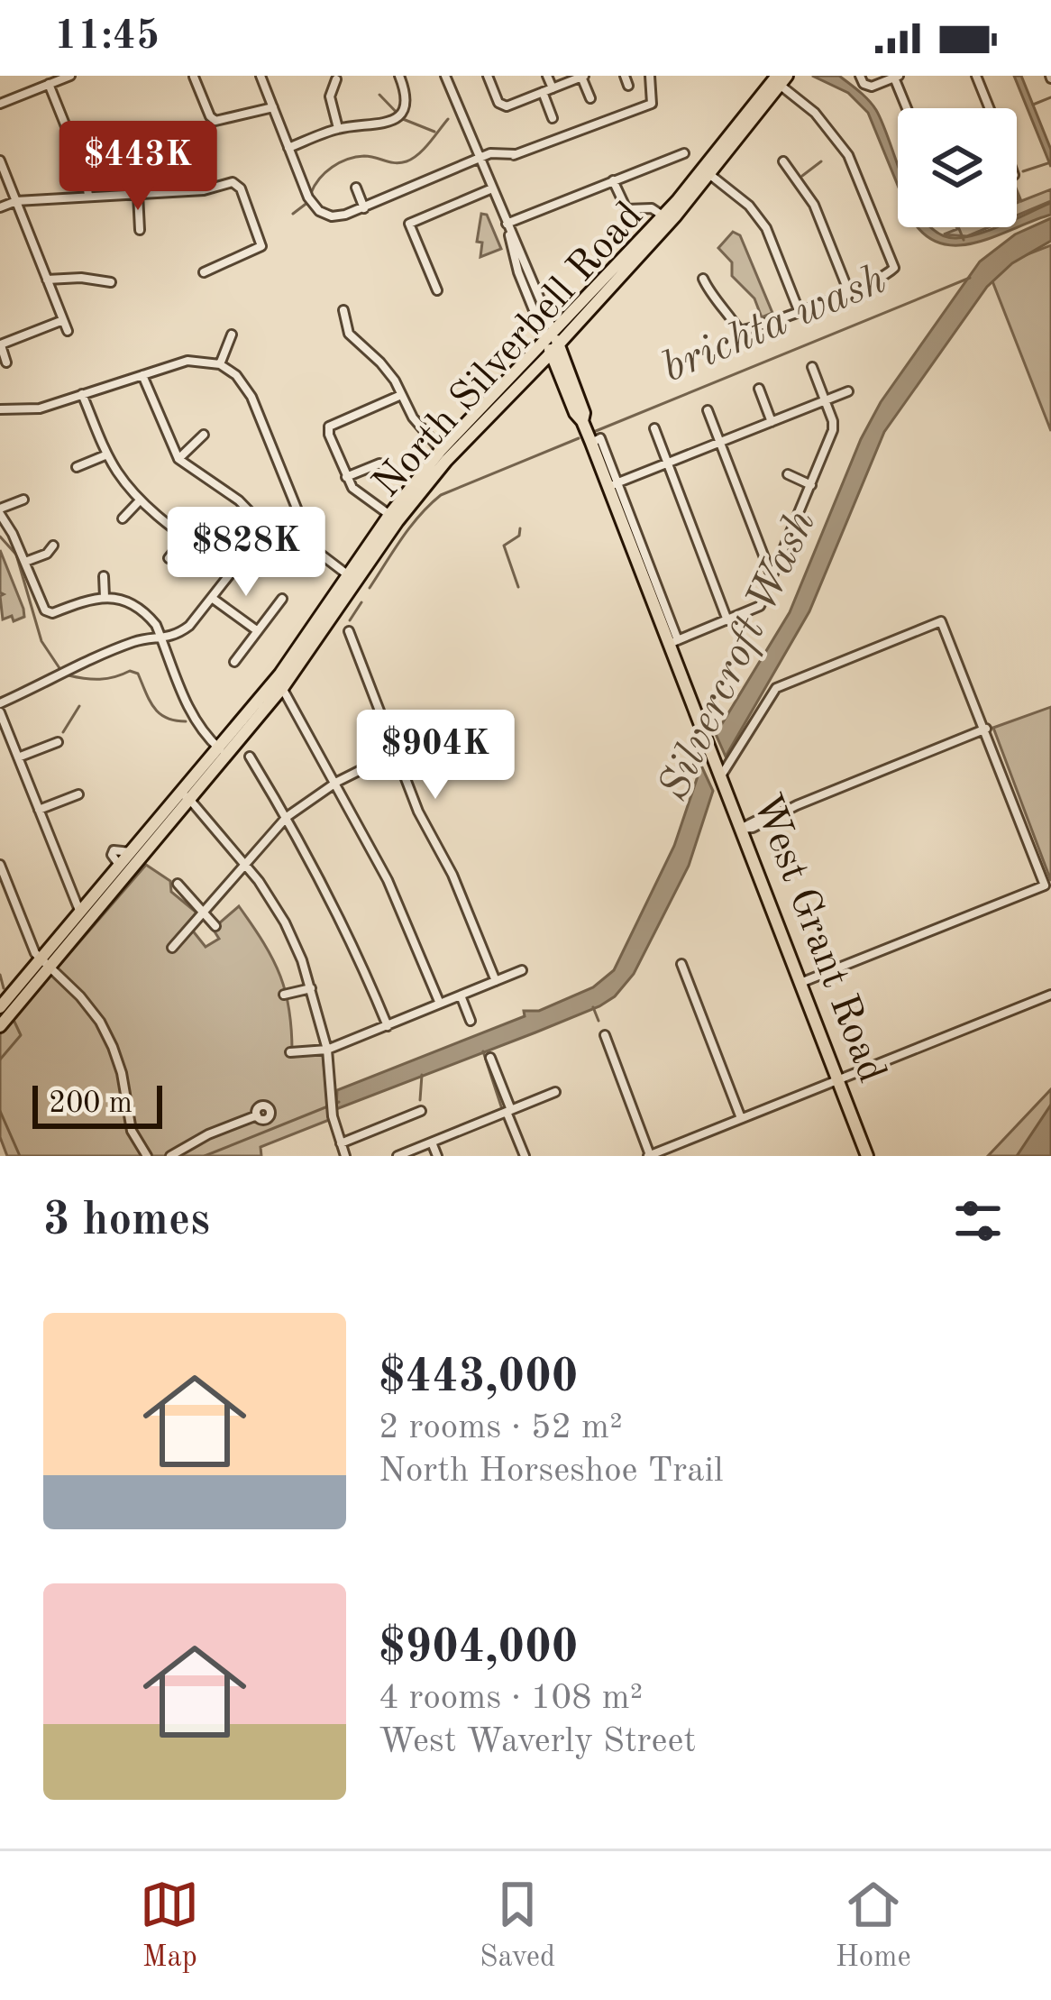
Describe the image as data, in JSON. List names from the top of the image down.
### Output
{
  "streets": {
    "main road": ["North Silverbell Road", "West Grant Road"]
  },
  "crossings": [
    ["North Silverbell Road", "West Grant Road"]
  ],
  "water": ["brichta wash", "Silvercroft Wash"],
  "scale_bar": "200 m",
  "page": {
    "status": "11:45",
    "price": ["$443K", "$828K", "$904K"],
    "scale": "200 m",
    "heading": "3 homes",
    "list": [
      {
        "name": "$443,000",
        "note": "2 rooms · 52 m² · North Horseshoe Trail"
      },
      {
        "name": "$904,000",
        "note": "4 rooms · 108 m² · West Waverly Street"
      }
    ],
    "tabs": ["Map", "Saved", "Home"]
  }
}
